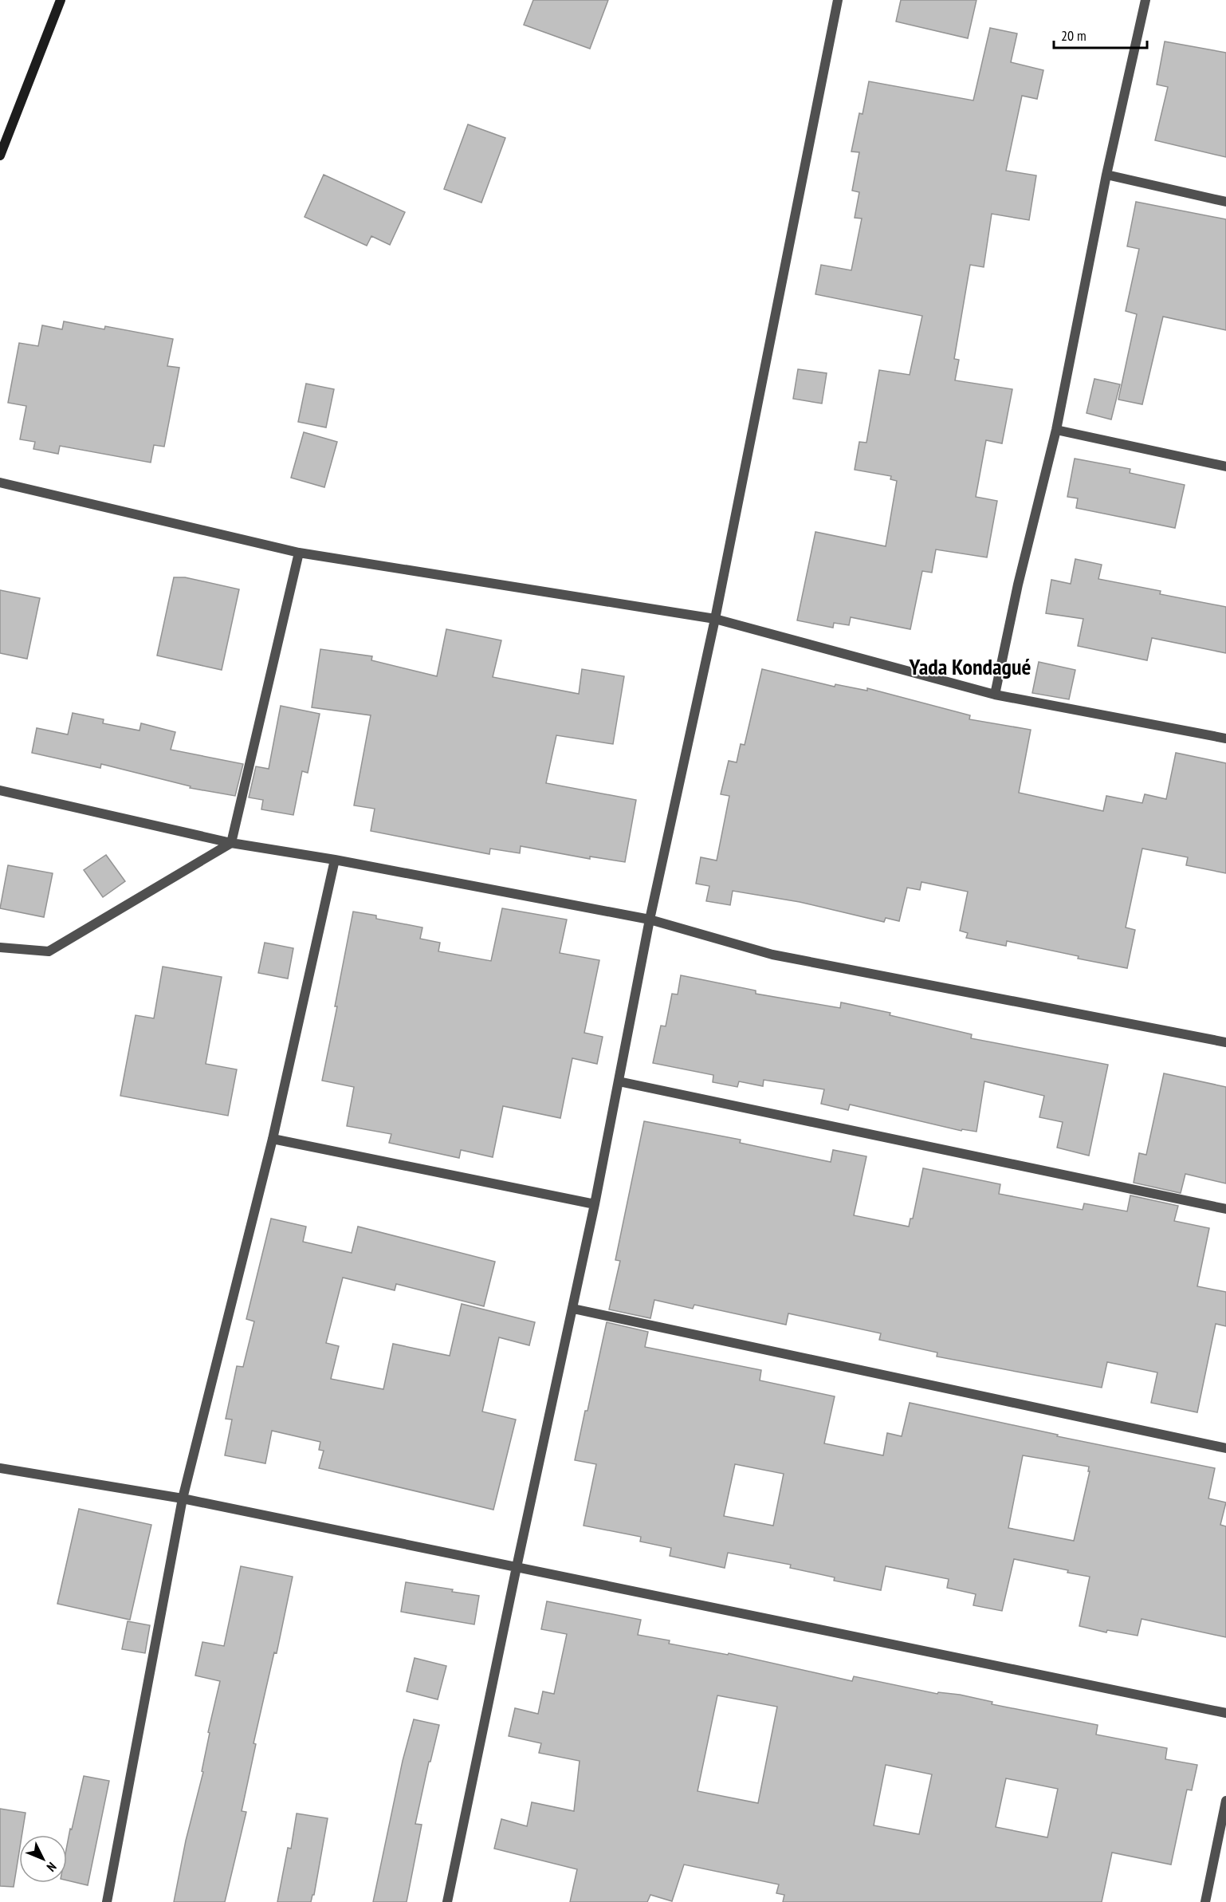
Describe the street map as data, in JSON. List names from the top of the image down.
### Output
{
  "districts": ["Yada Kondagué"],
  "scale_bar": "20 m",
  "north": "bottom right"
}
